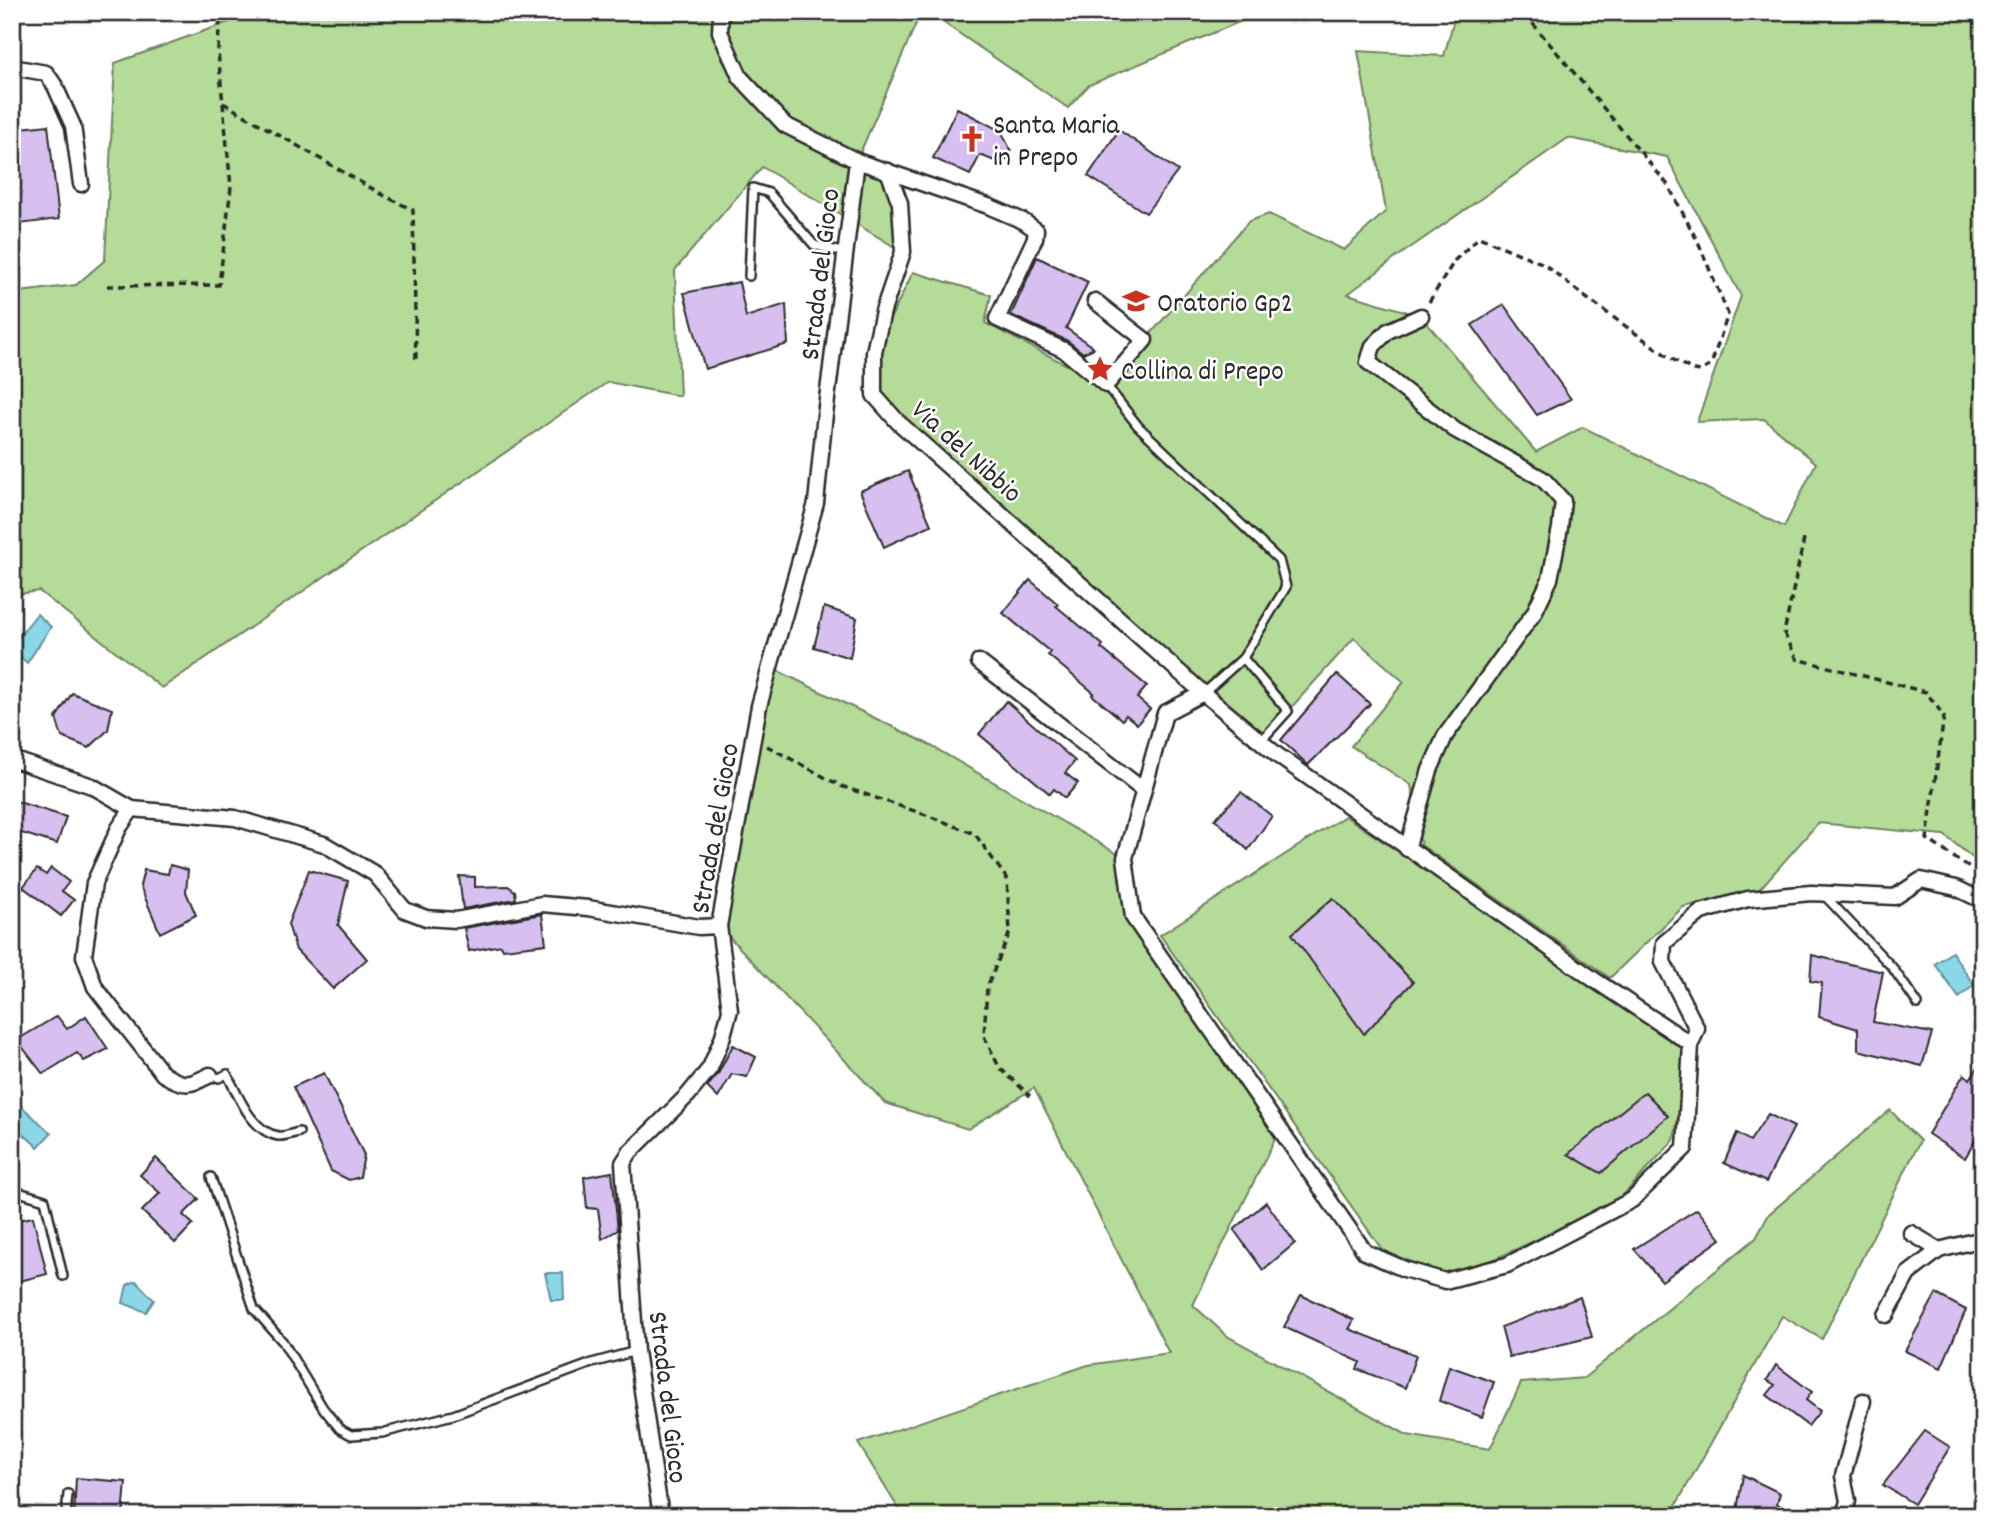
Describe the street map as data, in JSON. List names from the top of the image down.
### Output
{
  "streets": {
    "street": ["Strada del Gioco", "Via del Nibbio"]
  },
  "places": {
    "church": ["Santa Maria in Prepo"],
    "school or university": ["Oratorio Gp2"],
    "place": ["Collina di Prepo"]
  }
}
